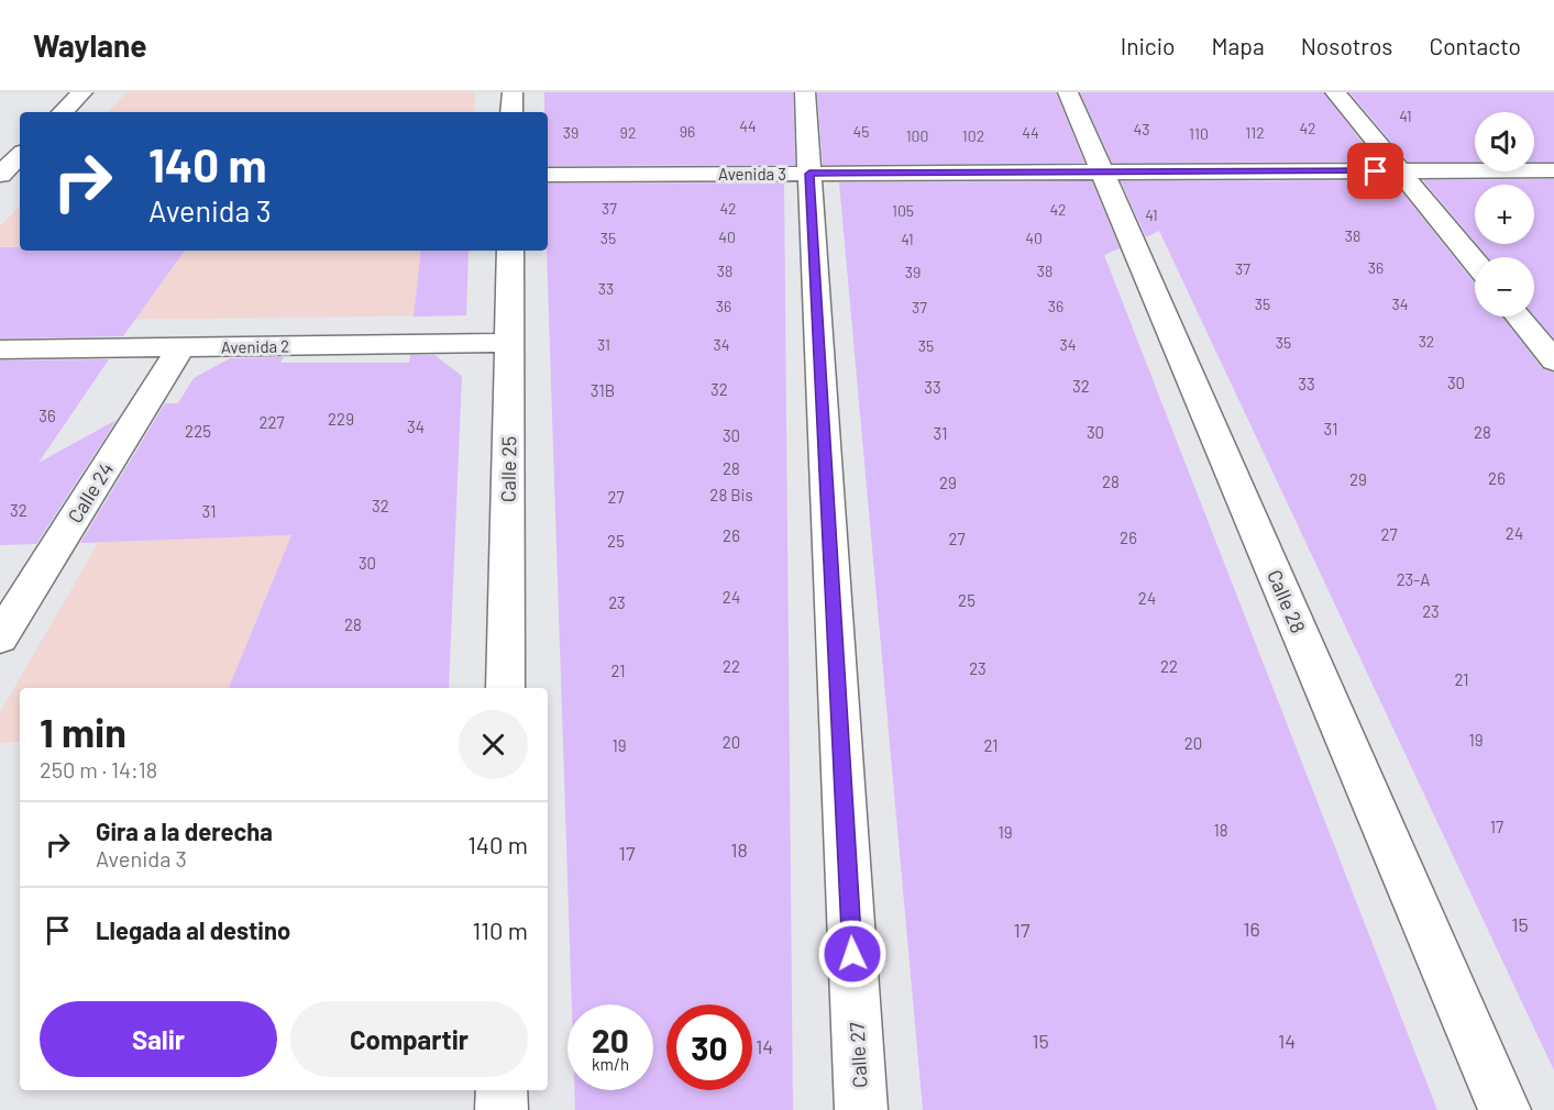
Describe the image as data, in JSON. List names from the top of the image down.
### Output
{
  "streets": {
    "street": [
      "Avenida 3",
      "Avenida 2",
      "Calle 25",
      "Calle 24",
      "Calle 28",
      "Calle 27"
    ]
  },
  "crossings": [
    ["Avenida 3", "Calle 28"],
    ["Avenida 3", "Calle 27"],
    ["Avenida 2", "Calle 25"],
    ["Avenida 2", "Calle 24"]
  ],
  "house_numbers": [
    "41",
    "44",
    "42",
    "43",
    "96",
    "45",
    "39",
    "92",
    "44",
    "112",
    "110",
    "100",
    "102",
    "37",
    "42",
    "42",
    "105",
    "41",
    "38",
    "40",
    "35",
    "40",
    "41",
    "36",
    "37",
    "38",
    "38",
    "39",
    "33",
    "35",
    "34",
    "36",
    "36",
    "37",
    "32",
    "35",
    "31",
    "34",
    "34",
    "35",
    "30",
    "33",
    "32",
    "33",
    "32",
    "31B",
    "36",
    "229",
    "227",
    "34",
    "31",
    "225",
    "30",
    "28",
    "31",
    "30",
    "28",
    "26",
    "29",
    "28",
    "29",
    "28 Bis",
    "27",
    "32",
    "32",
    "31",
    "24",
    "27",
    "26",
    "26",
    "27",
    "25",
    "30",
    "23-A",
    "24",
    "24",
    "25",
    "23",
    "23",
    "28",
    "22",
    "22",
    "23",
    "21",
    "21",
    "19",
    "20",
    "20",
    "19",
    "21",
    "17",
    "18",
    "19",
    "18",
    "17",
    "15",
    "16",
    "17",
    "15",
    "14",
    "14"
  ],
  "page": {
    "header": "Waylane",
    "nav": [
      "Inicio",
      "Mapa",
      "Nosotros",
      "Contacto"
    ],
    "map_buttons": ["+", "−"],
    "turn": ["140 m", "Avenida 3"],
    "heading": ["1 min", "250 m · 14:18"],
    "list": [
      {
        "name": "Gira a la derecha",
        "note": "Avenida 3",
        "value": "140 m"
      },
      {
        "name": "Llegada al destino",
        "value": "110 m"
      }
    ],
    "buttons": ["Salir", "Compartir"],
    "speed": "20 km/h",
    "limit": "30"
  }
}
